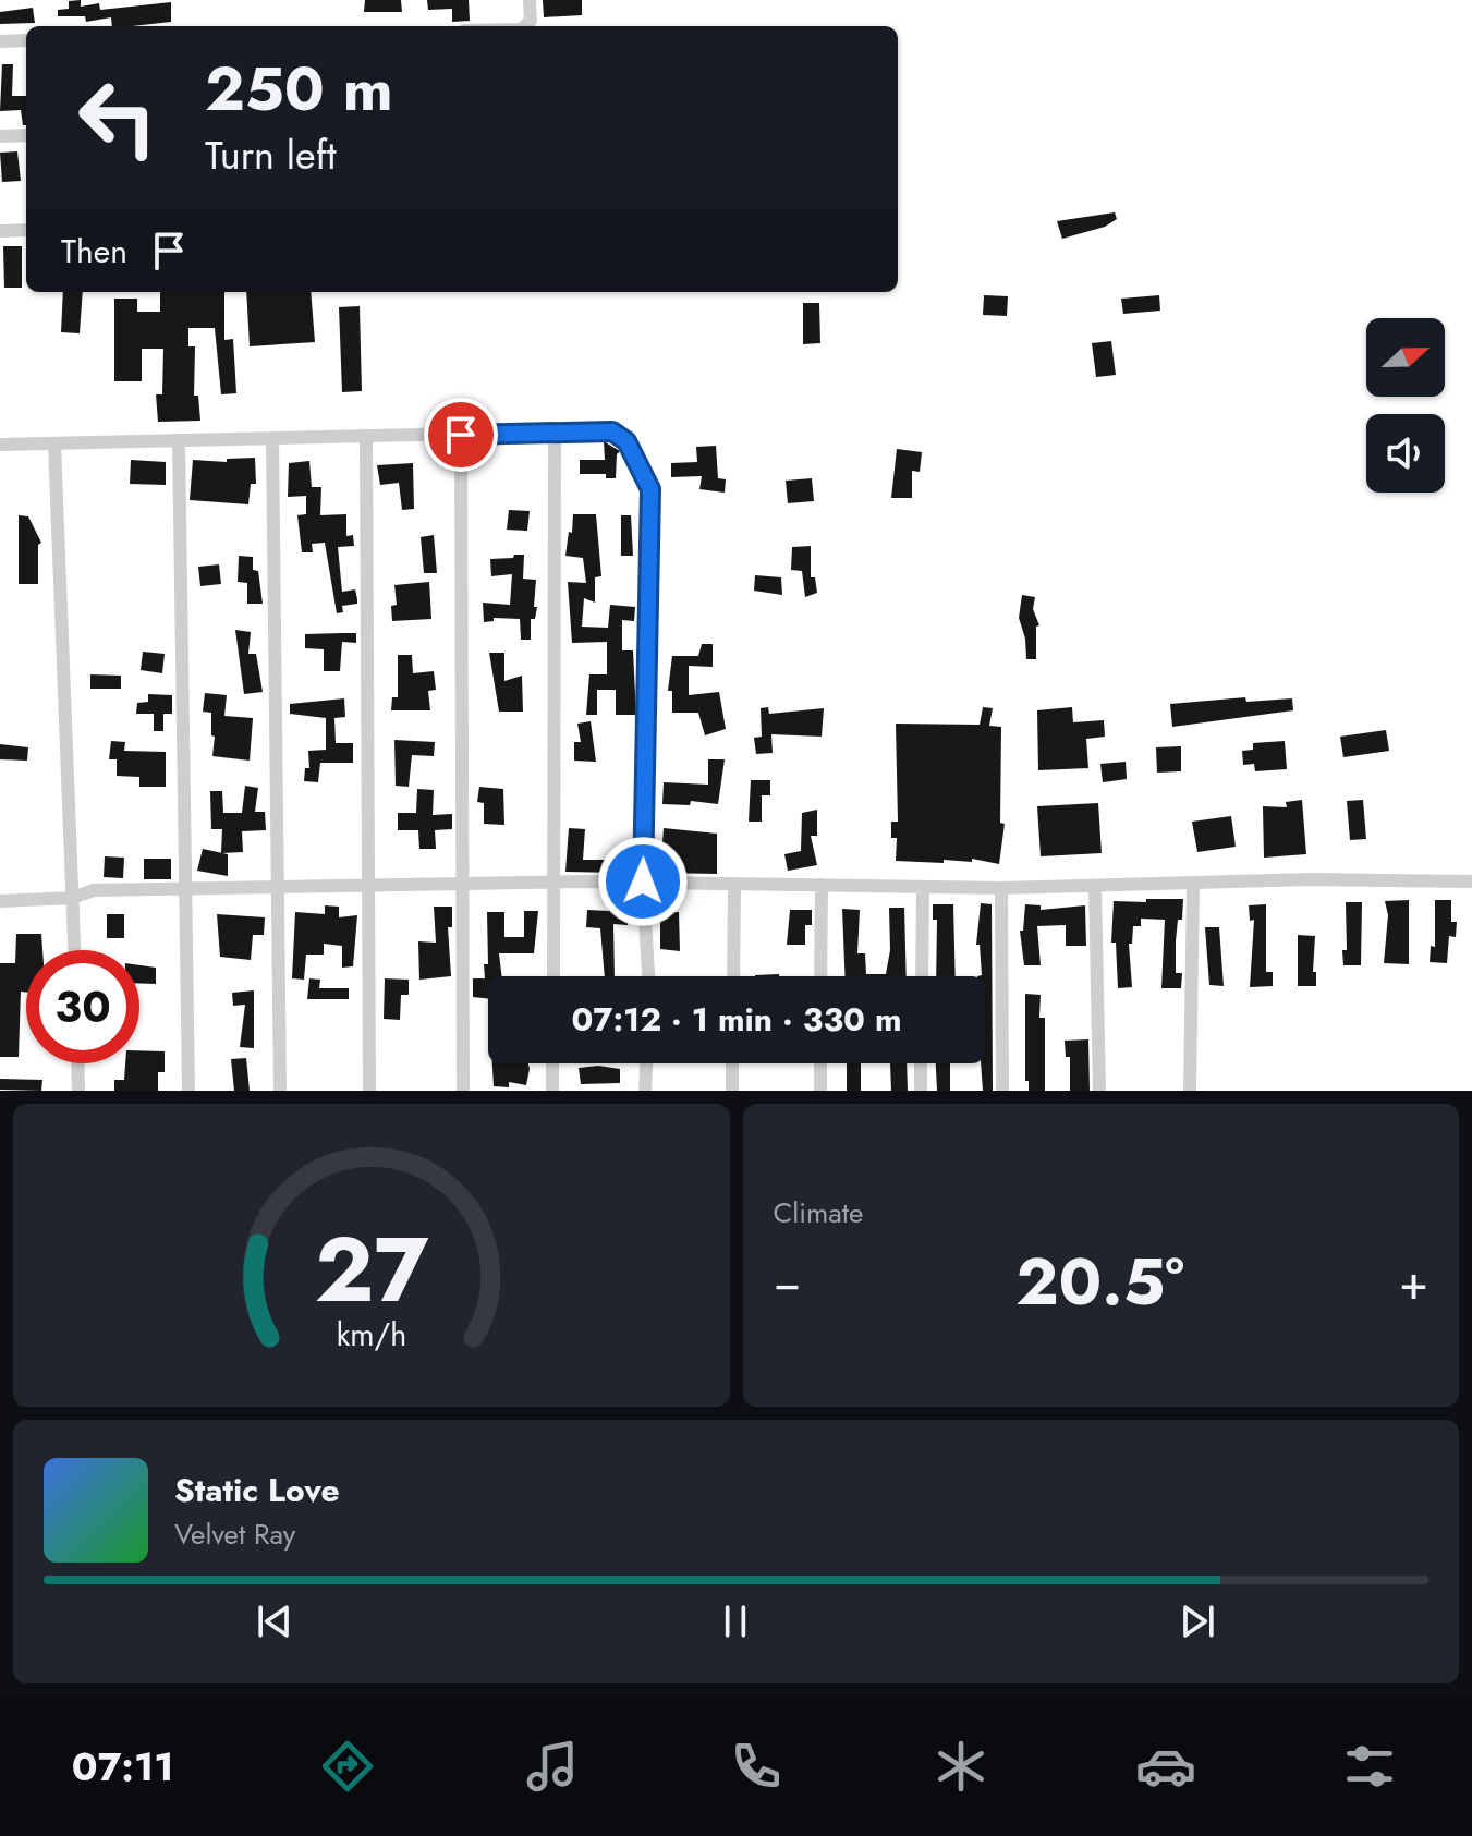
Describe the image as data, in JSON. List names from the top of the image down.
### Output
{
  "north": "right",
  "page": {
    "turn": ["250 m", "Turn left"],
    "then": "Then",
    "limit": "30",
    "trip": "07:12 · 1 min · 330 m",
    "tile": "Climate",
    "heat": ["−", "20.5°", "+"],
    "song": ["Static Love", "Velvet Ray"],
    "tabs": "07:11",
    "gauge": ["27", "km/h"]
  }
}
